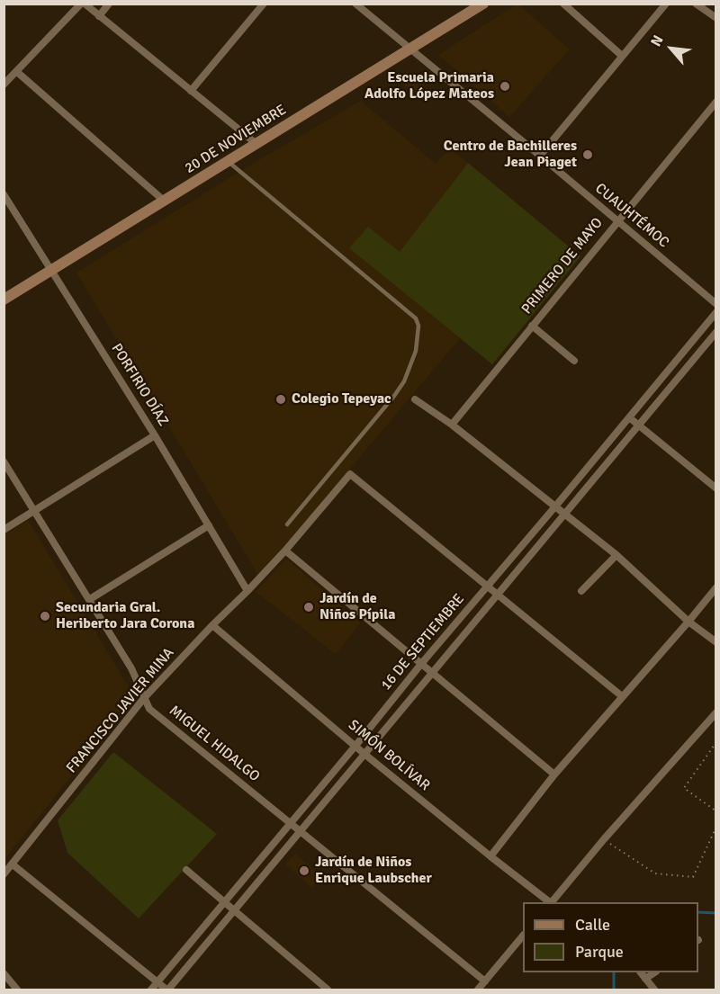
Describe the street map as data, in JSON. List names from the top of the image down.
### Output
{
  "streets": {
    "main road": ["20 DE NOVIEMBRE"],
    "street": [
      "CUAUHTÉMOC",
      "PRIMERO DE MAYO",
      "PORFIRIO DÍAZ",
      "16 DE SEPTIEMBRE",
      "FRANCISCO JAVIER MINA",
      "MIGUEL HIDALGO",
      "SIMÓN BOLÍVAR"
    ]
  },
  "crossings": [
    ["20 DE NOVIEMBRE", "CUAUHTÉMOC"],
    ["20 DE NOVIEMBRE", "PORFIRIO DÍAZ"],
    ["CUAUHTÉMOC", "PRIMERO DE MAYO"],
    ["PORFIRIO DÍAZ", "FRANCISCO JAVIER MINA"],
    ["16 DE SEPTIEMBRE", "FRANCISCO JAVIER MINA"],
    ["16 DE SEPTIEMBRE", "MIGUEL HIDALGO"],
    ["16 DE SEPTIEMBRE", "SIMÓN BOLÍVAR"],
    ["FRANCISCO JAVIER MINA", "MIGUEL HIDALGO"],
    ["FRANCISCO JAVIER MINA", "SIMÓN BOLÍVAR"]
  ],
  "places": [
    "Escuela Primaria Adolfo López Mateos",
    "Centro de Bachilleres Jean Piaget",
    "Colegio Tepeyac",
    "Jardín de Niños Pípila",
    "Secundaria Gral. Heriberto Jara Corona",
    "Jardín de Niños Enrique Laubscher"
  ],
  "legend": ["Calle", "Parque"],
  "north": "top left"
}
